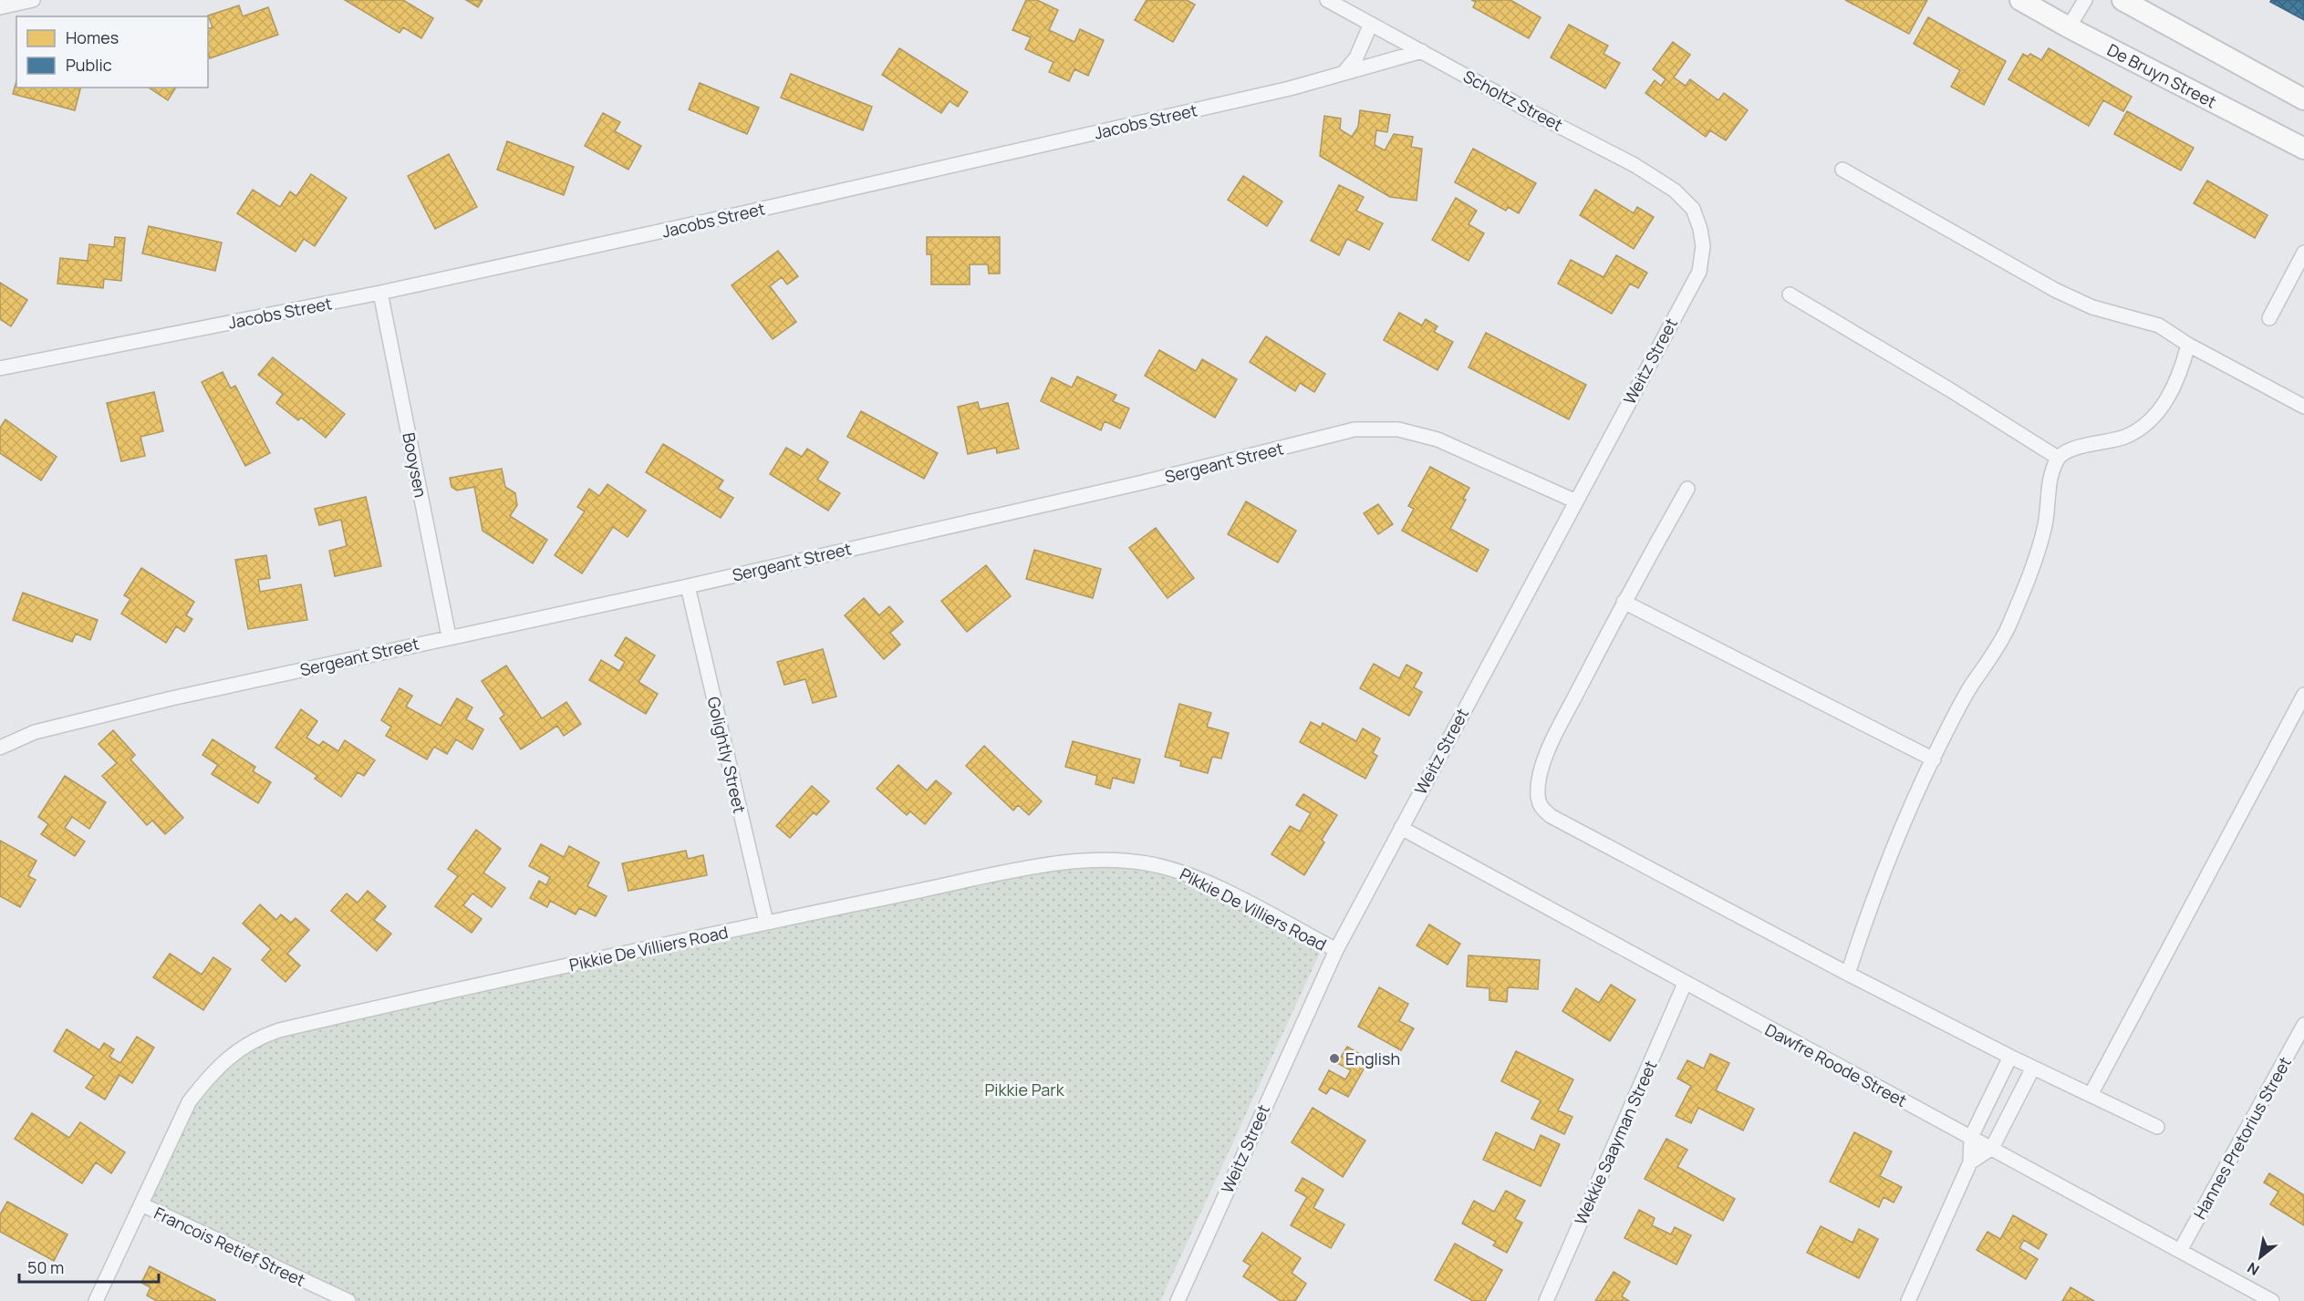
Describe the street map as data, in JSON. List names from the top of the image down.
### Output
{
  "streets": {
    "street": [
      "De Bruyn Street",
      "Scholtz Street",
      "Jacobs Street",
      "Weitz Street",
      "Sergeant Street",
      "Booysen",
      "Golightly Street",
      "Pikkie De Villiers Road",
      "Dawfre Roode Street",
      "Hannes Pretorius Street",
      "Wekkie Saayman Street",
      "Francois Retief Street"
    ]
  },
  "crossings": [
    ["Scholtz Street", "Jacobs Street"],
    ["Scholtz Street", "Weitz Street"],
    ["Jacobs Street", "Booysen"],
    ["Weitz Street", "Sergeant Street"],
    ["Weitz Street", "Pikkie De Villiers Road"],
    ["Weitz Street", "Dawfre Roode Street"],
    ["Sergeant Street", "Booysen"],
    ["Sergeant Street", "Golightly Street"],
    ["Golightly Street", "Pikkie De Villiers Road"],
    ["Pikkie De Villiers Road", "Francois Retief Street"],
    ["Dawfre Roode Street", "Hannes Pretorius Street"],
    ["Dawfre Roode Street", "Wekkie Saayman Street"]
  ],
  "parks": ["Pikkie Park"],
  "places": ["English"],
  "legend": ["Homes", "Public"],
  "scale_bar": "50 m",
  "north": "bottom left"
}
